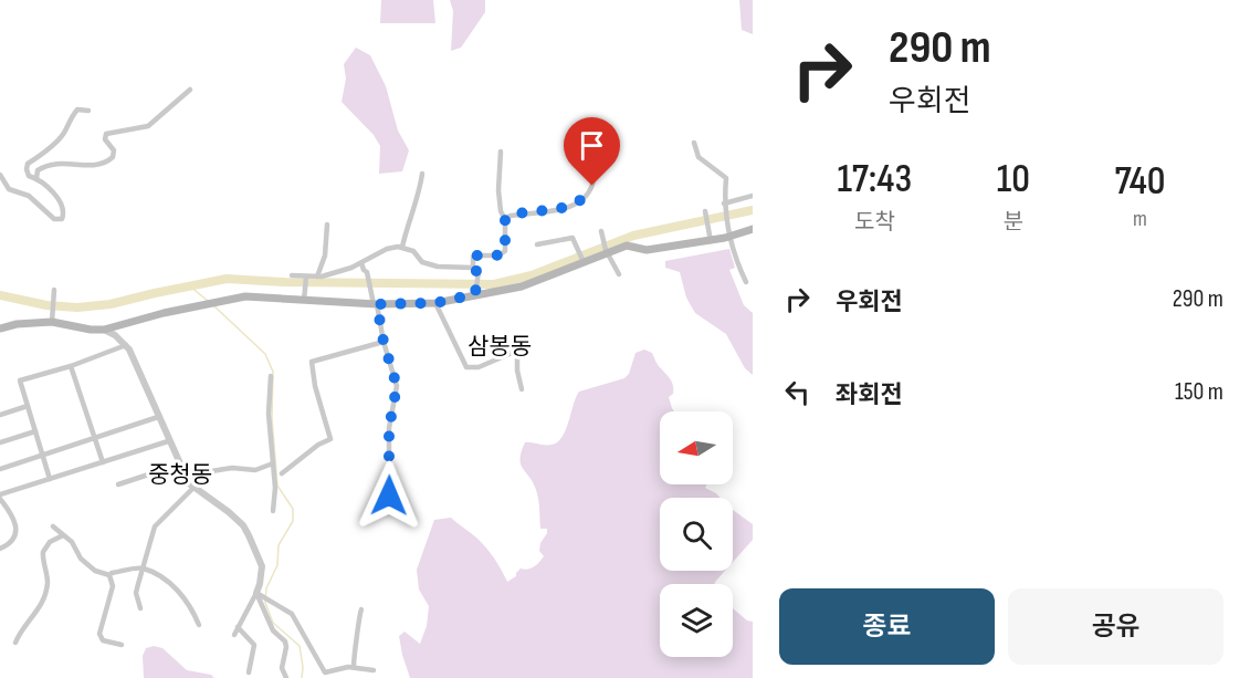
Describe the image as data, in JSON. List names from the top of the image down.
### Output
{
  "districts": ["삼봉동", "중청동"],
  "north": "left",
  "page": {
    "turn": ["290 m", "우회전"],
    "eta": [
      "17:43",
      "도착",
      "10",
      "분",
      "740",
      "m"
    ],
    "list": [
      {
        "name": "우회전",
        "value": "290 m"
      },
      {
        "name": "좌회전",
        "value": "150 m"
      }
    ],
    "buttons": ["종료", "공유"]
  }
}
